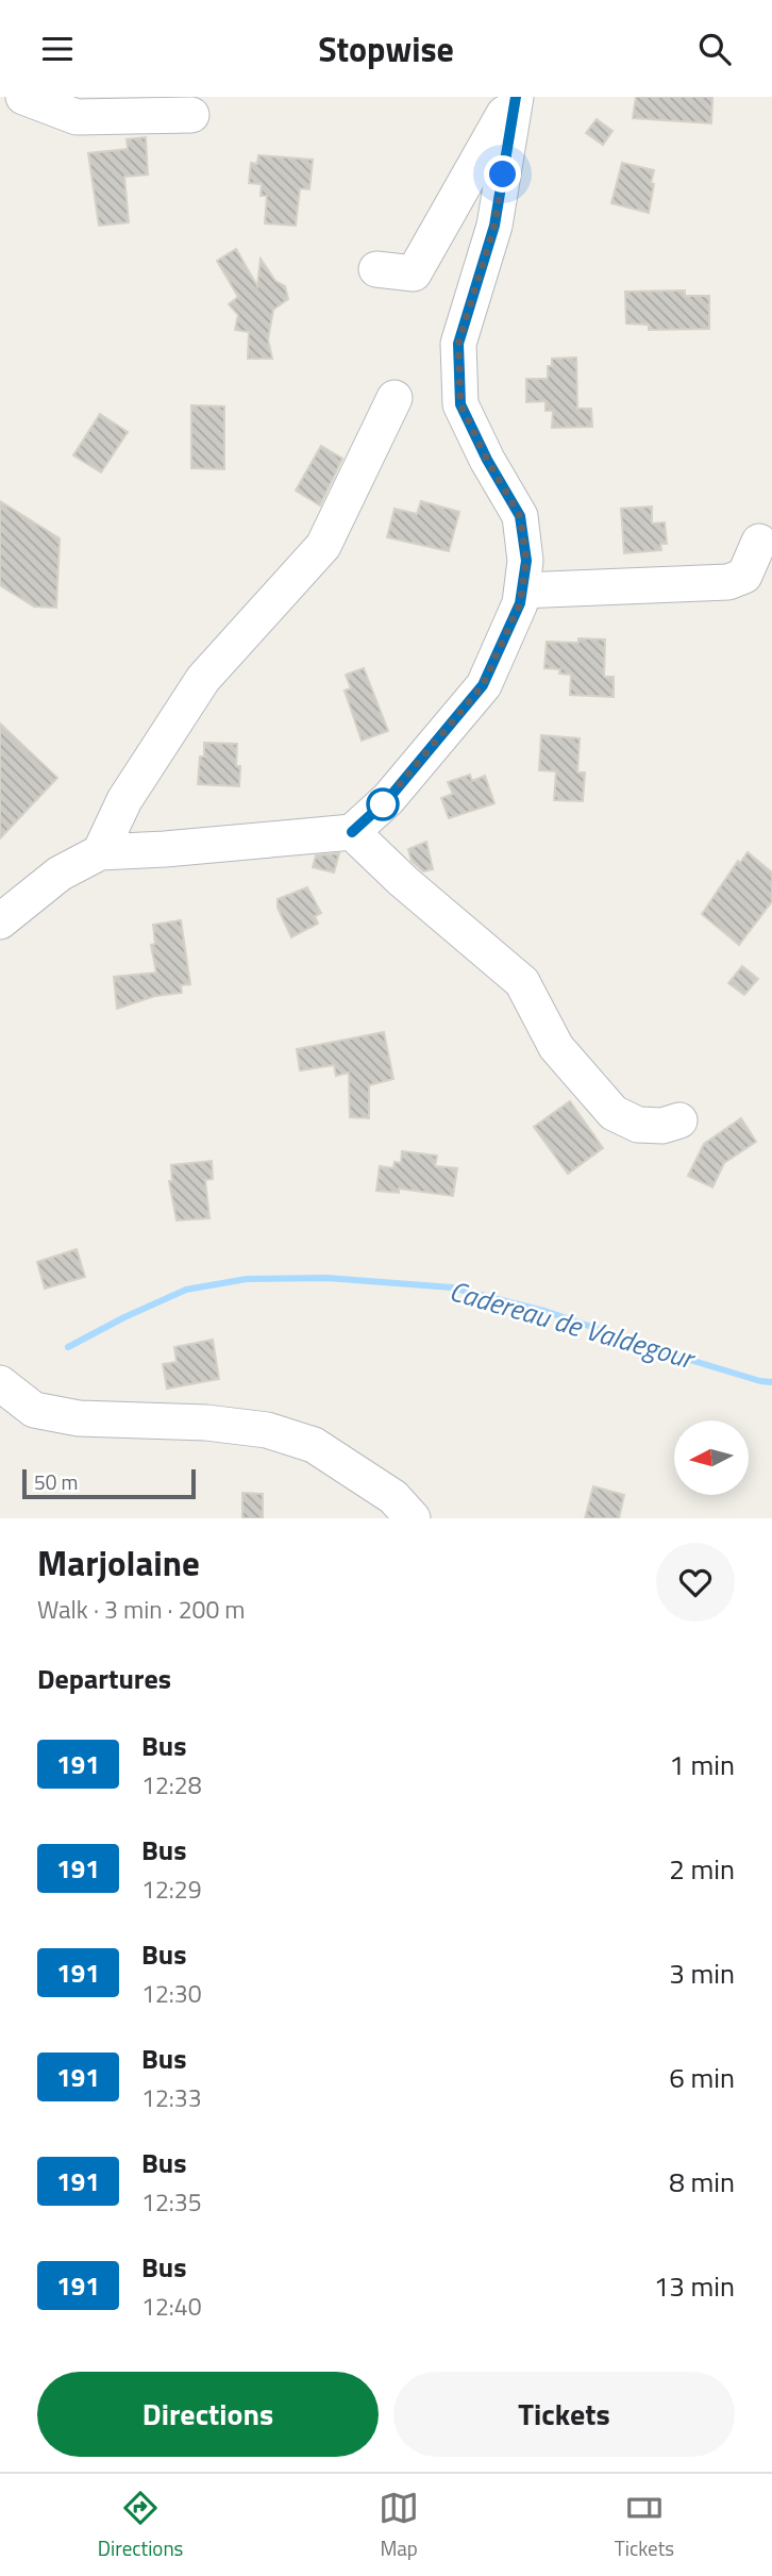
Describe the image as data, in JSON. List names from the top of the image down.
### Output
{
  "water": ["Cadereau de Valdegour"],
  "lines": ["bus line 191"],
  "scale_bar": "50 m",
  "north": "left",
  "page": {
    "header": "Stopwise",
    "scale": "50 m",
    "heading": [
      ["Marjolaine", "Walk · 3 min · 200 m"],
      "Departures"
    ],
    "list": [
      {
        "mark": "191",
        "name": "Bus",
        "note": "12:28",
        "value": "1 min"
      },
      {
        "mark": "191",
        "name": "Bus",
        "note": "12:29",
        "value": "2 min"
      },
      {
        "mark": "191",
        "name": "Bus",
        "note": "12:30",
        "value": "3 min"
      },
      {
        "mark": "191",
        "name": "Bus",
        "note": "12:33",
        "value": "6 min"
      },
      {
        "mark": "191",
        "name": "Bus",
        "note": "12:35",
        "value": "8 min"
      },
      {
        "mark": "191",
        "name": "Bus",
        "note": "12:40",
        "value": "13 min"
      }
    ],
    "buttons": ["Directions", "Tickets"],
    "tabs": ["Directions", "Map", "Tickets"]
  }
}
